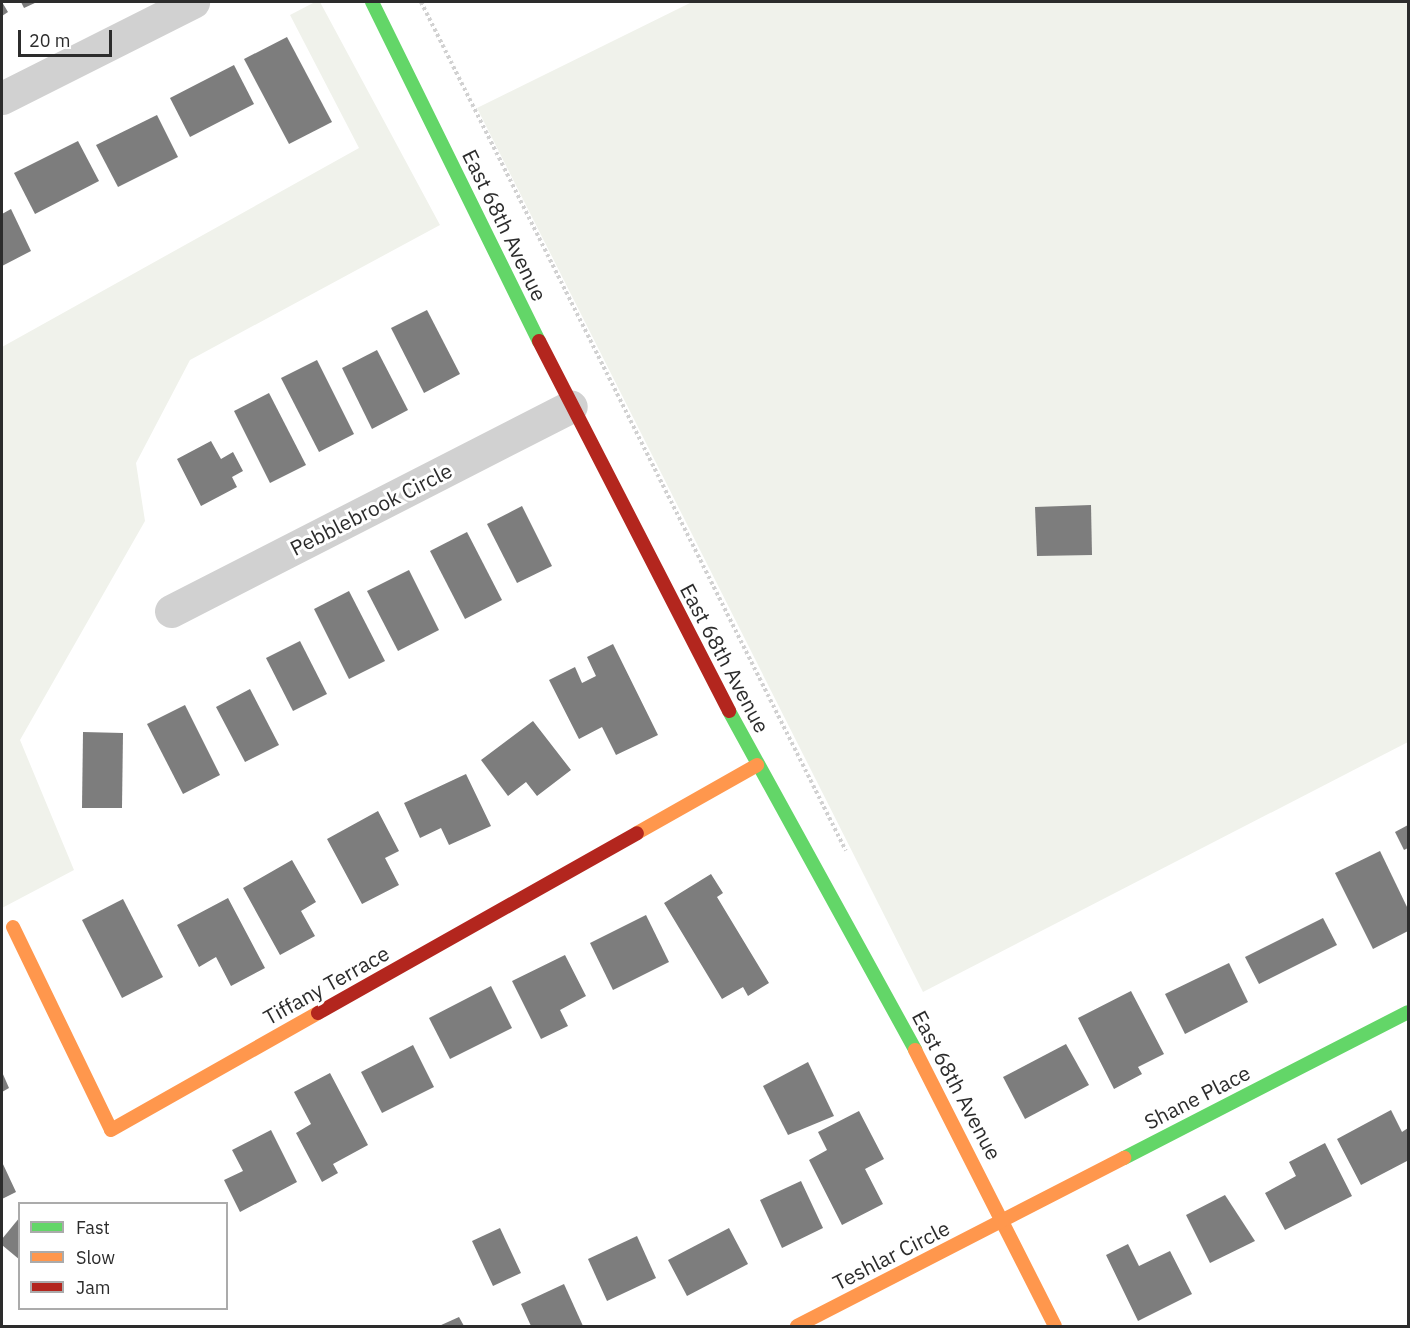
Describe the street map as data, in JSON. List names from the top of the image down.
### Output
{
  "streets": {
    "street": [
      "East 68th Avenue",
      "Pebblebrook Circle",
      "Tiffany Terrace",
      "Shane Place",
      "Teshlar Circle"
    ]
  },
  "crossings": [
    ["East 68th Avenue", "Pebblebrook Circle"],
    ["East 68th Avenue", "Tiffany Terrace"],
    ["East 68th Avenue", "Shane Place"],
    ["East 68th Avenue", "Teshlar Circle"],
    ["Shane Place", "Teshlar Circle"]
  ],
  "legend": ["Fast", "Slow", "Jam"],
  "scale_bar": "20 m"
}
